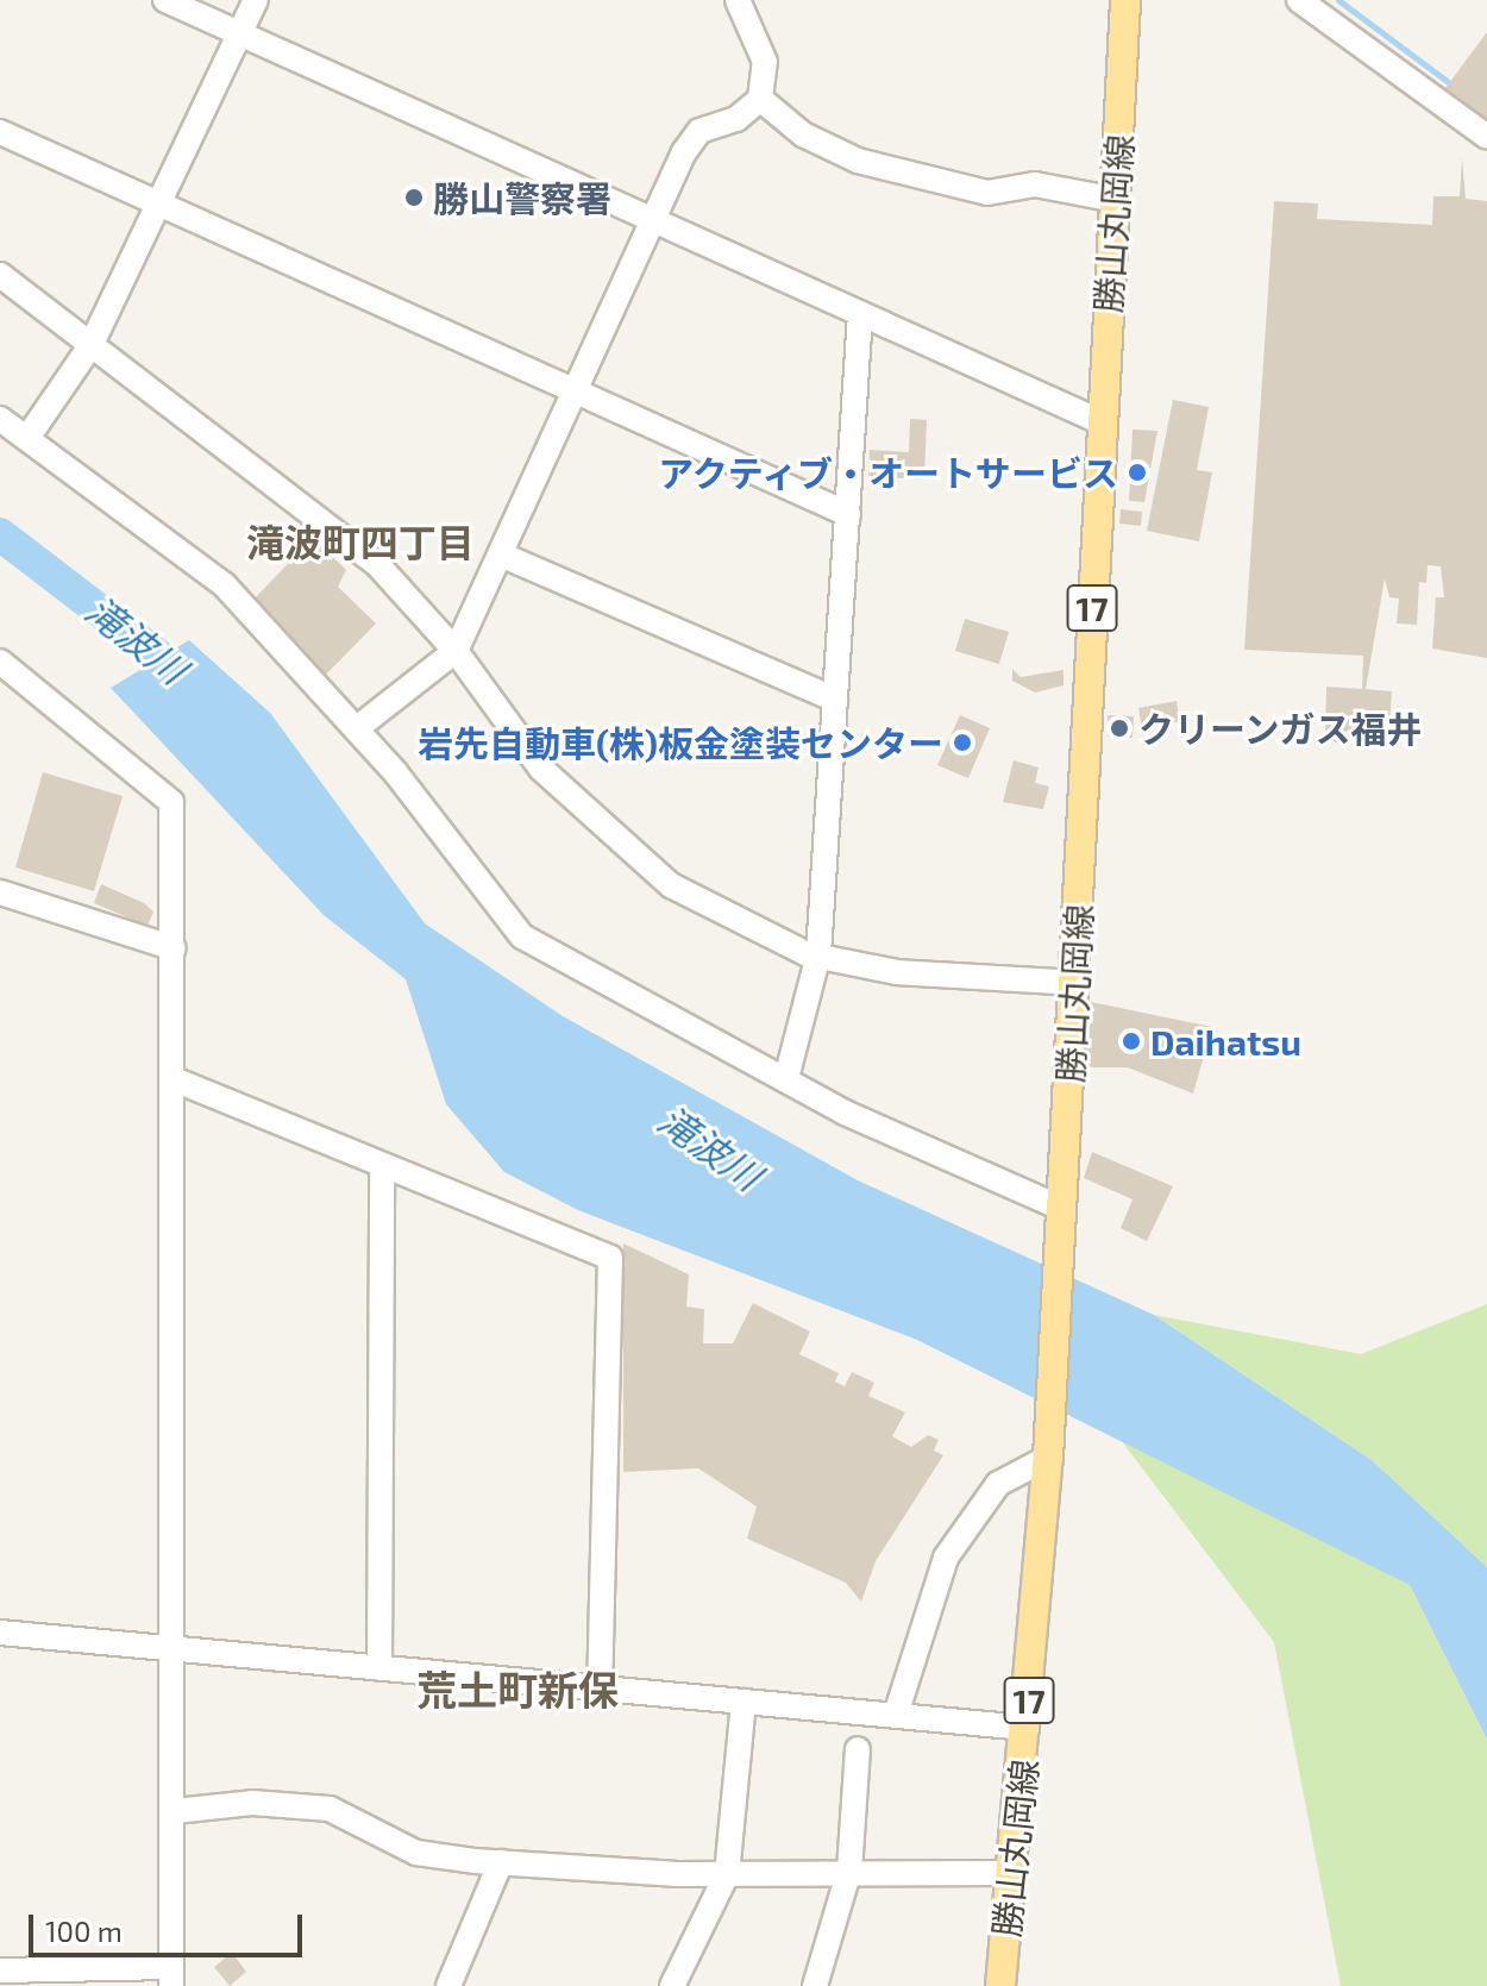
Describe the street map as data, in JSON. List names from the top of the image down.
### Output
{
  "streets": {
    "main road": ["勝山丸岡線", "17"]
  },
  "districts": ["滝波町四丁目", "荒土町新保"],
  "water": ["滝波川"],
  "places": [
    "勝山警察署",
    "アクティブ・オートサービス",
    "クリーンガス福井",
    "岩先自動車(株)板金塗装センター",
    "Daihatsu"
  ],
  "scale_bar": "100 m"
}
